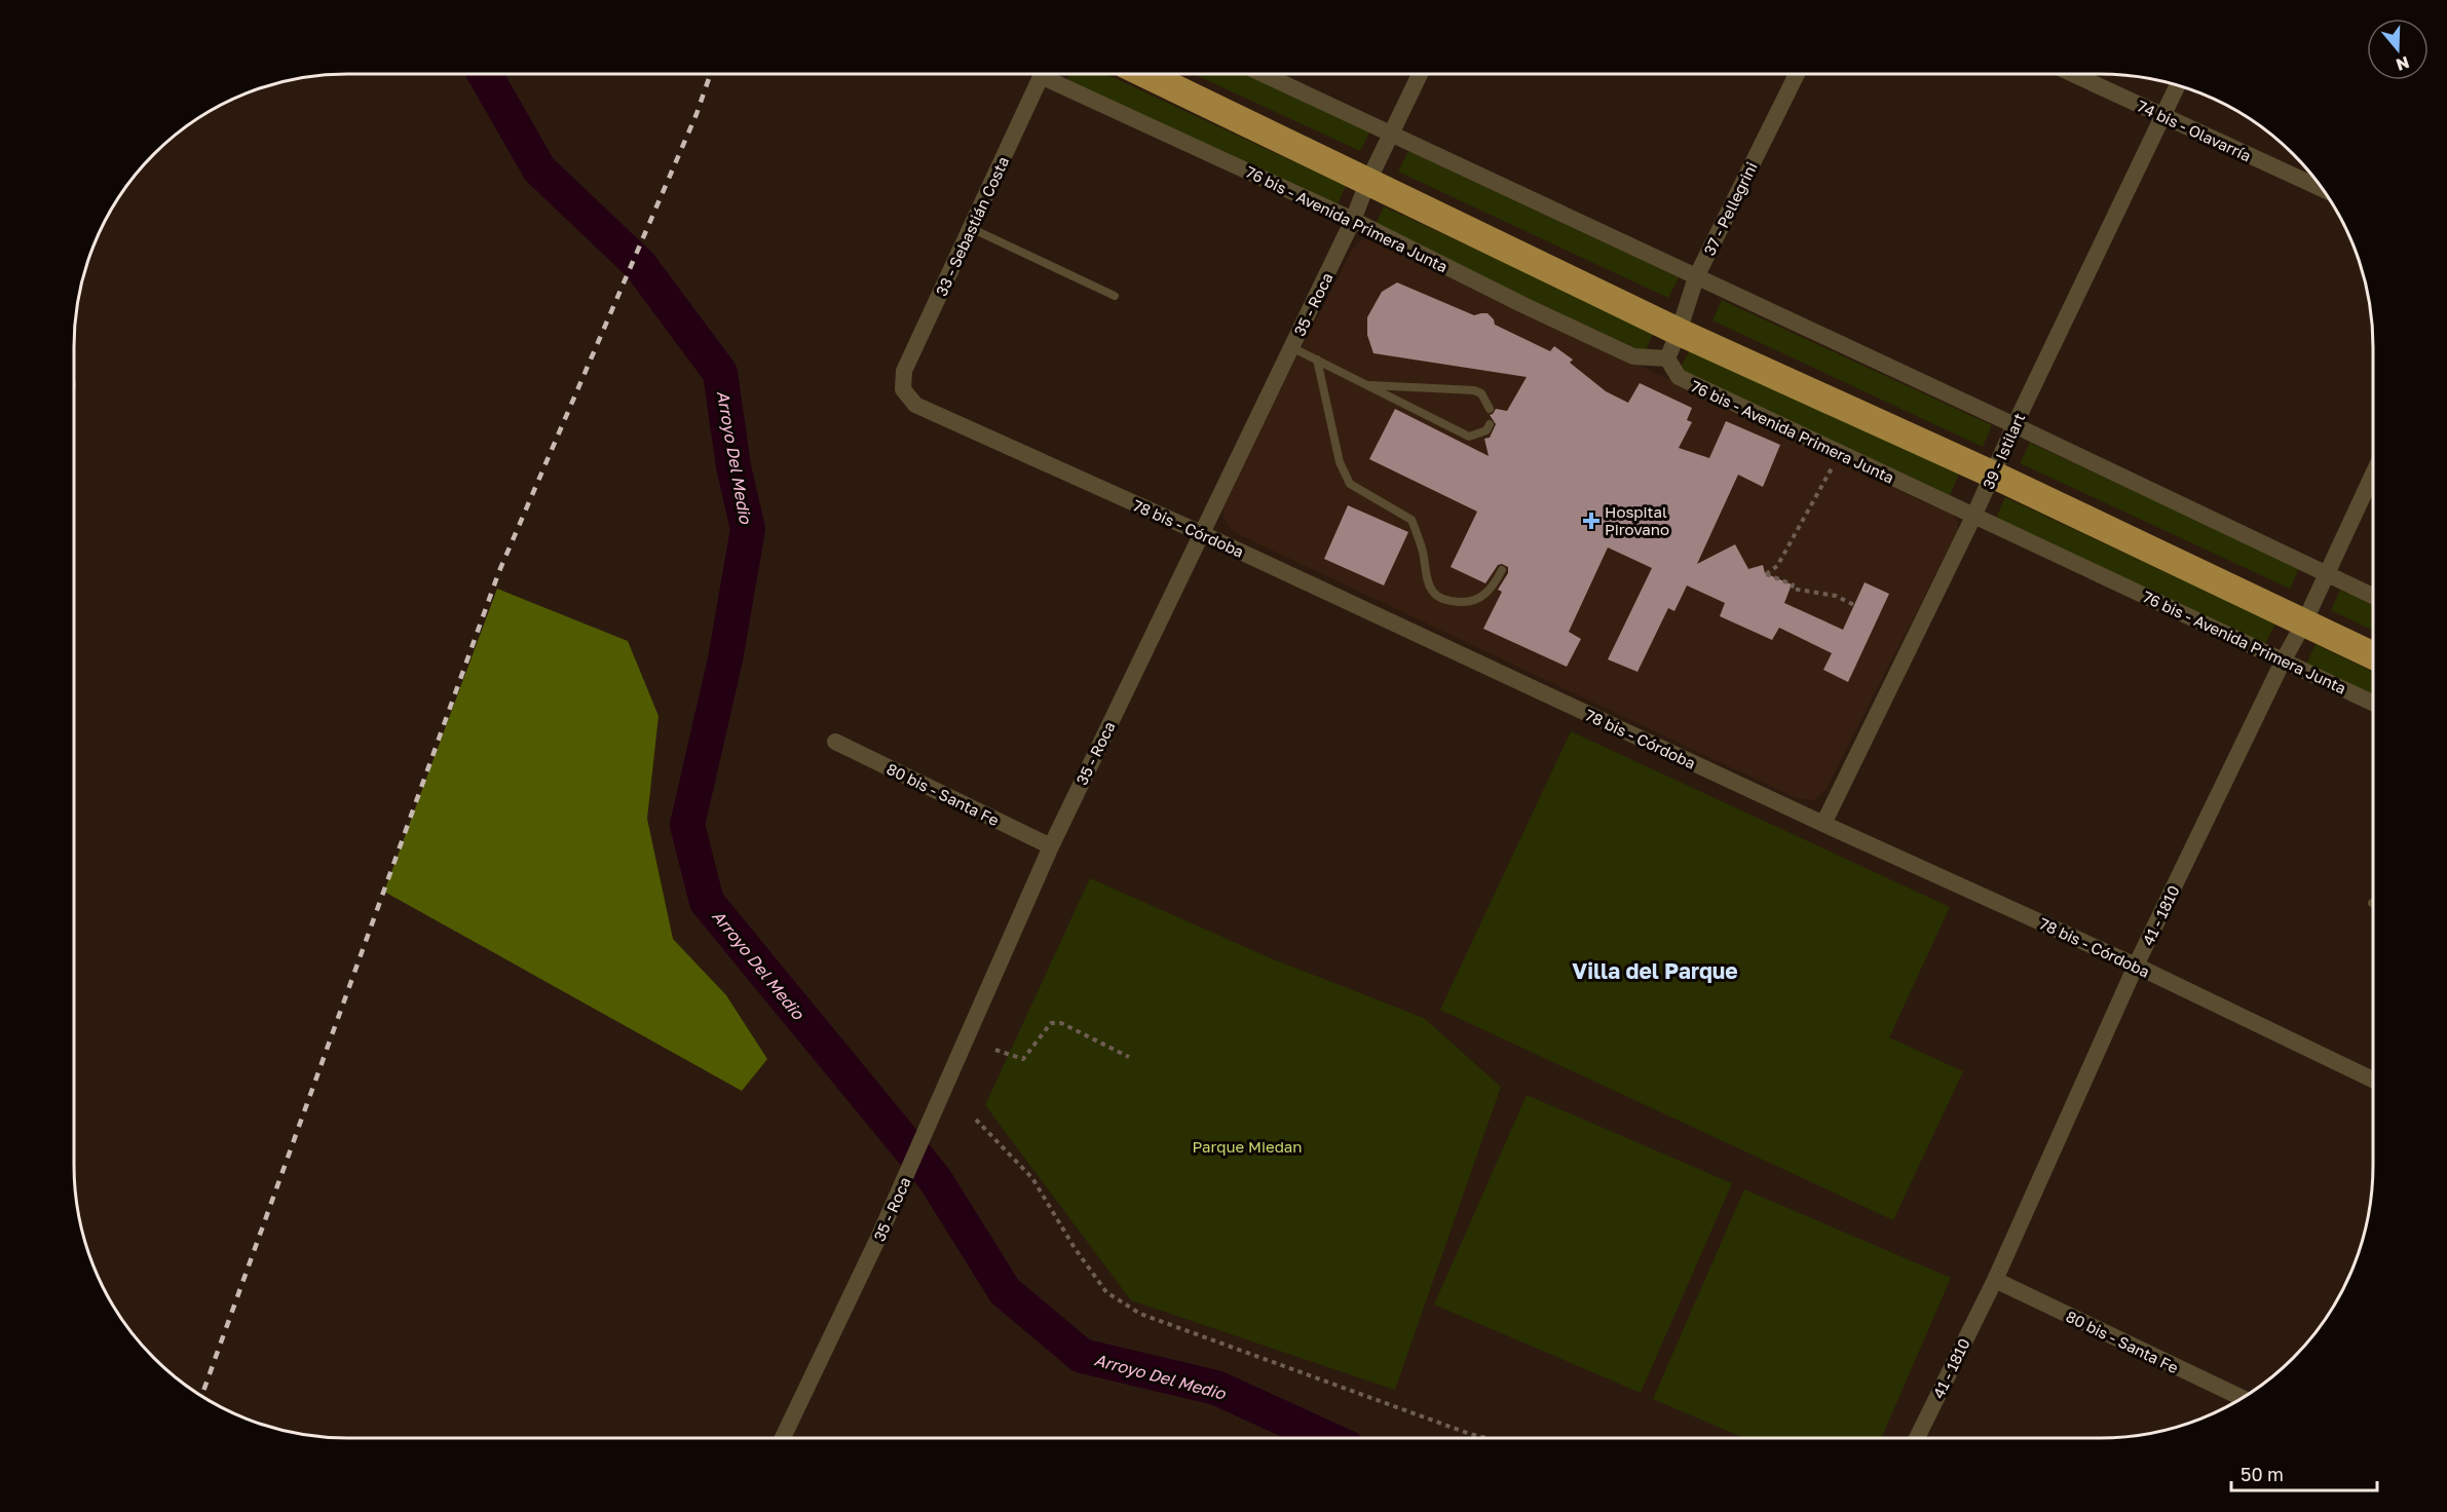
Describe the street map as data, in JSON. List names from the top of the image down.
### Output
{
  "streets": {
    "street": [
      "74 bis - Olavarría",
      "37 - Pellegrini",
      "76 bis - Avenida Primera Junta",
      "33 - Sebastián Costa",
      "35 - Roca",
      "39 - Istilart",
      "78 bis - Córdoba",
      "80 bis - Santa Fe",
      "41 - 1810"
    ]
  },
  "crossings": [
    ["74 bis - Olavarría", "39 - Istilart"],
    ["37 - Pellegrini", "76 bis - Avenida Primera Junta"],
    ["76 bis - Avenida Primera Junta", "35 - Roca"],
    ["76 bis - Avenida Primera Junta", "39 - Istilart"],
    ["76 bis - Avenida Primera Junta", "41 - 1810"],
    ["33 - Sebastián Costa", "78 bis - Córdoba"],
    ["35 - Roca", "78 bis - Córdoba"],
    ["35 - Roca", "80 bis - Santa Fe"],
    ["39 - Istilart", "78 bis - Córdoba"],
    ["78 bis - Córdoba", "41 - 1810"],
    ["80 bis - Santa Fe", "41 - 1810"]
  ],
  "districts": ["Villa del Parque"],
  "water": ["Arroyo Del Medio"],
  "parks": ["Parque Miedan"],
  "places": {
    "health": ["Hospital Pirovano"]
  },
  "scale_bar": "50 m",
  "north": "bottom"
}
